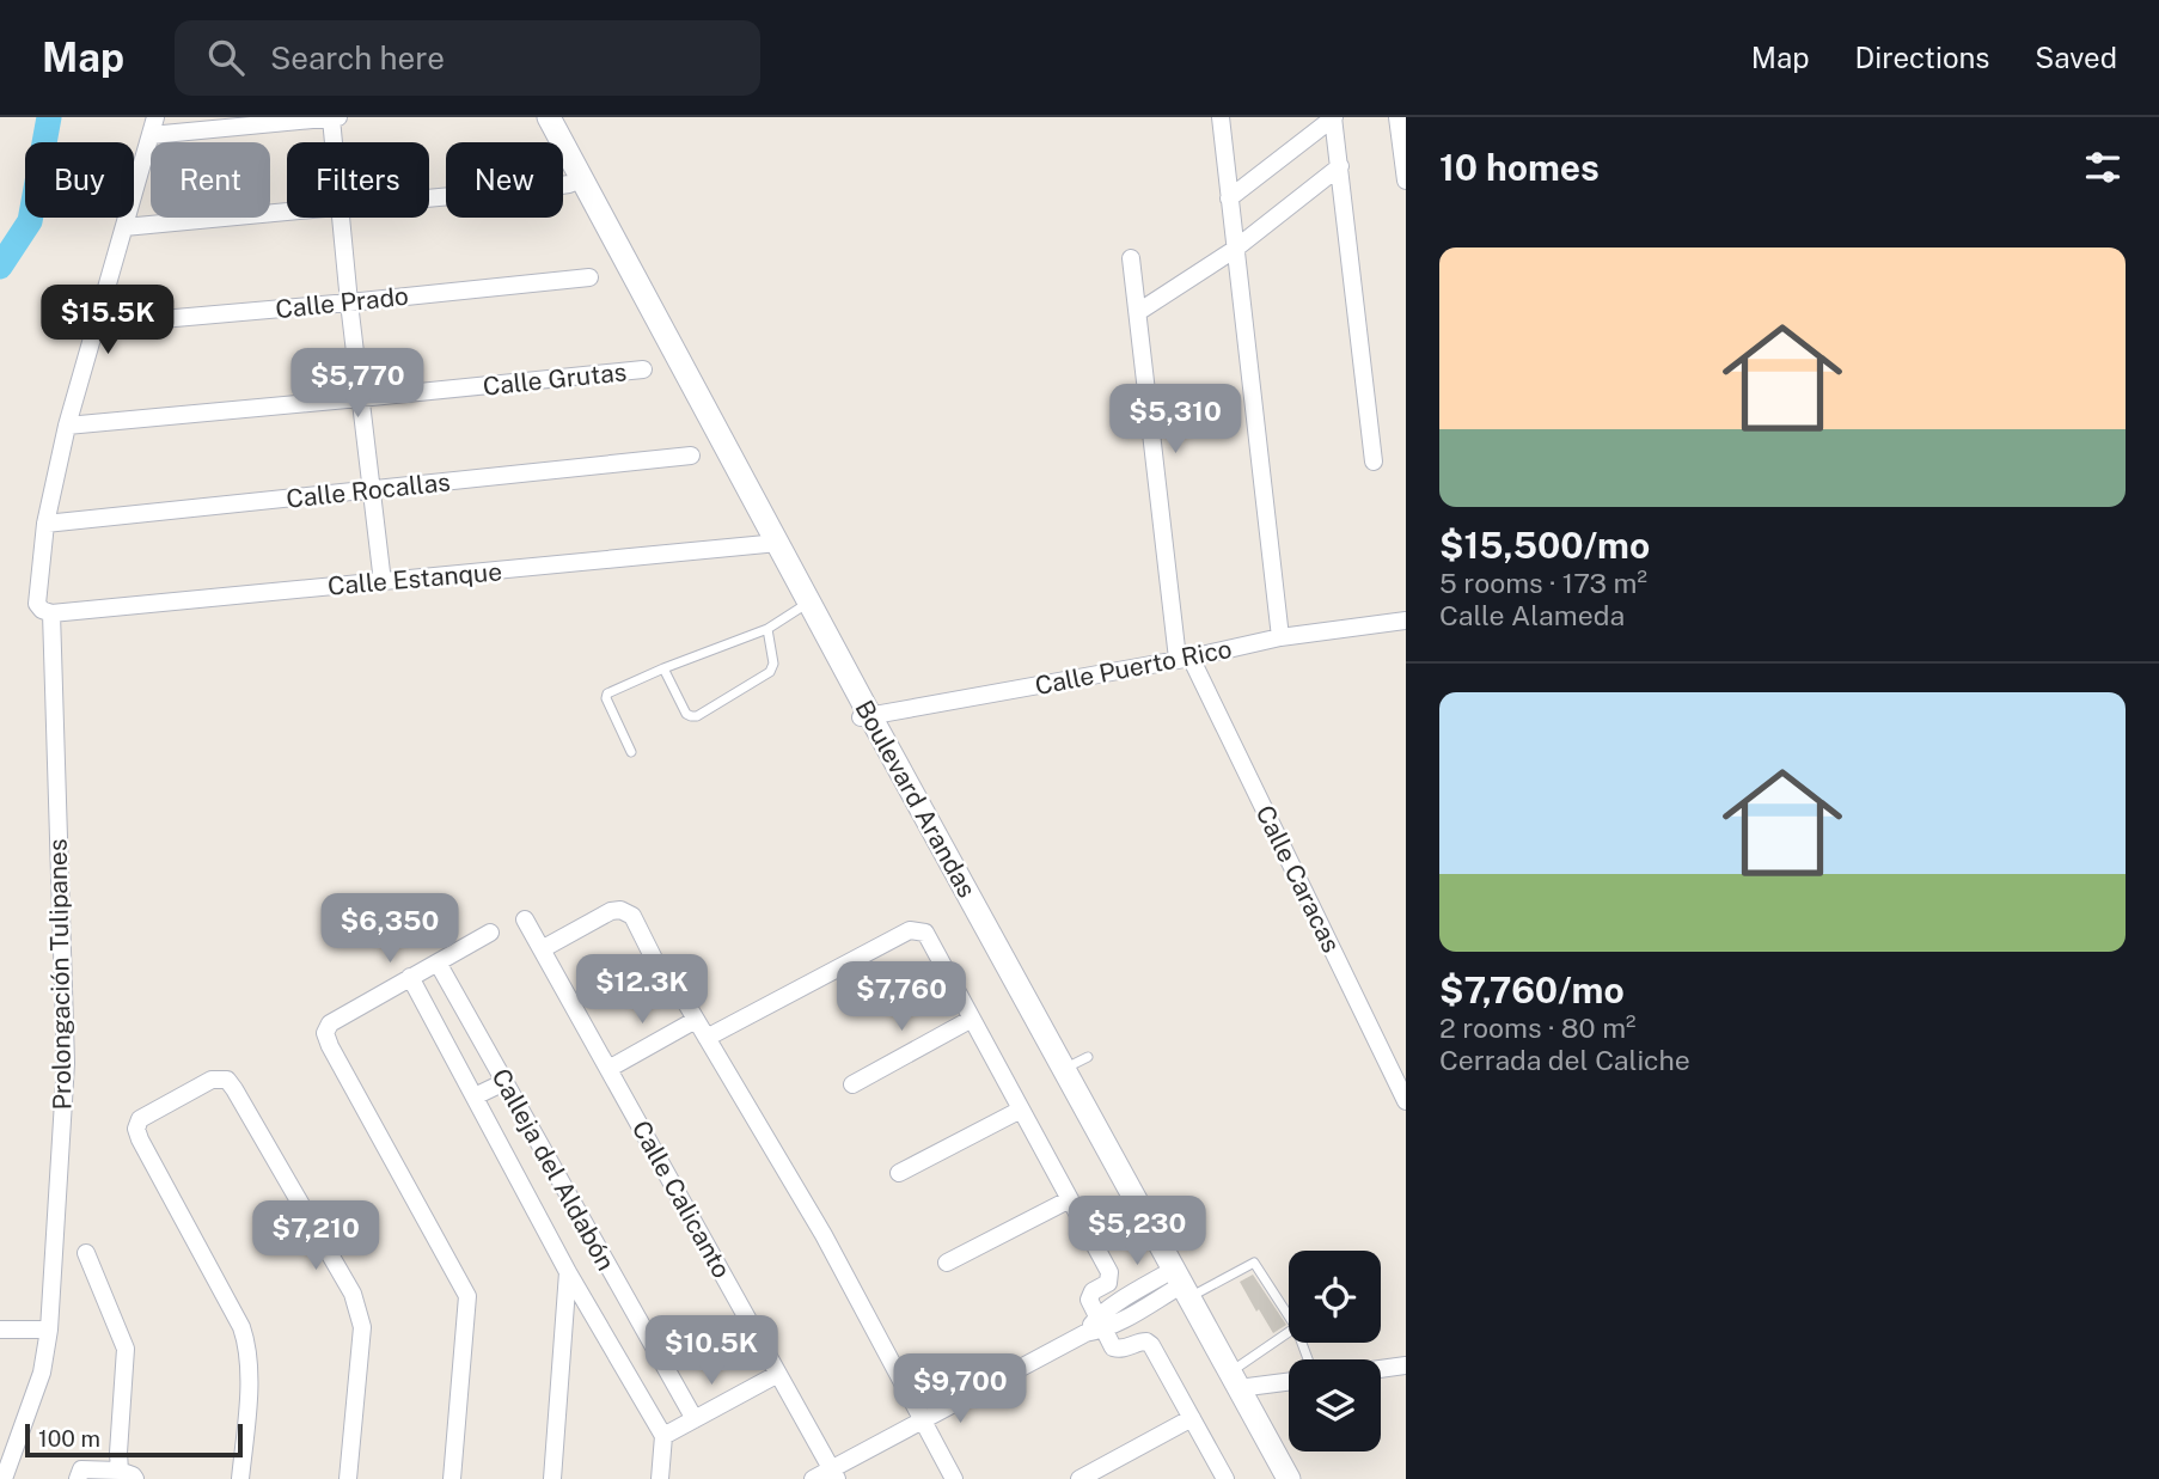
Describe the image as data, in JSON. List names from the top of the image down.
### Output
{
  "streets": {
    "main road": ["Boulevard Arandas"],
    "street": [
      "Calle Prado",
      "Calle Grutas",
      "Calle Rocallas",
      "Calle Estanque",
      "Calle Puerto Rico",
      "Calle Caracas",
      "Prolongación Tulipanes",
      "Calleja del Aldabón",
      "Calle Calicanto"
    ]
  },
  "crossings": [
    ["Calle Estanque", "Boulevard Arandas"],
    ["Calle Estanque", "Prolongación Tulipanes"],
    ["Calle Puerto Rico", "Boulevard Arandas"],
    ["Calle Puerto Rico", "Calle Caracas"]
  ],
  "scale_bar": "100 m",
  "page": {
    "header": "Map",
    "search": "Search here",
    "nav": ["Map", "Directions", "Saved"],
    "heading": "10 homes",
    "chip": [
      "Buy",
      "Rent",
      "Filters",
      "New"
    ],
    "list": [
      {
        "name": "$15,500/mo",
        "note": "5 rooms · 173 m² · Calle Alameda"
      },
      {
        "name": "$7,760/mo",
        "note": "2 rooms · 80 m² · Cerrada del Caliche"
      }
    ],
    "price": [
      "$15.5K",
      "$5,770",
      "$5,310",
      "$6,350",
      "$12.3K",
      "$7,760",
      "$5,230",
      "$7,210",
      "$10.5K",
      "$9,700"
    ],
    "scale": "100 m"
  }
}
